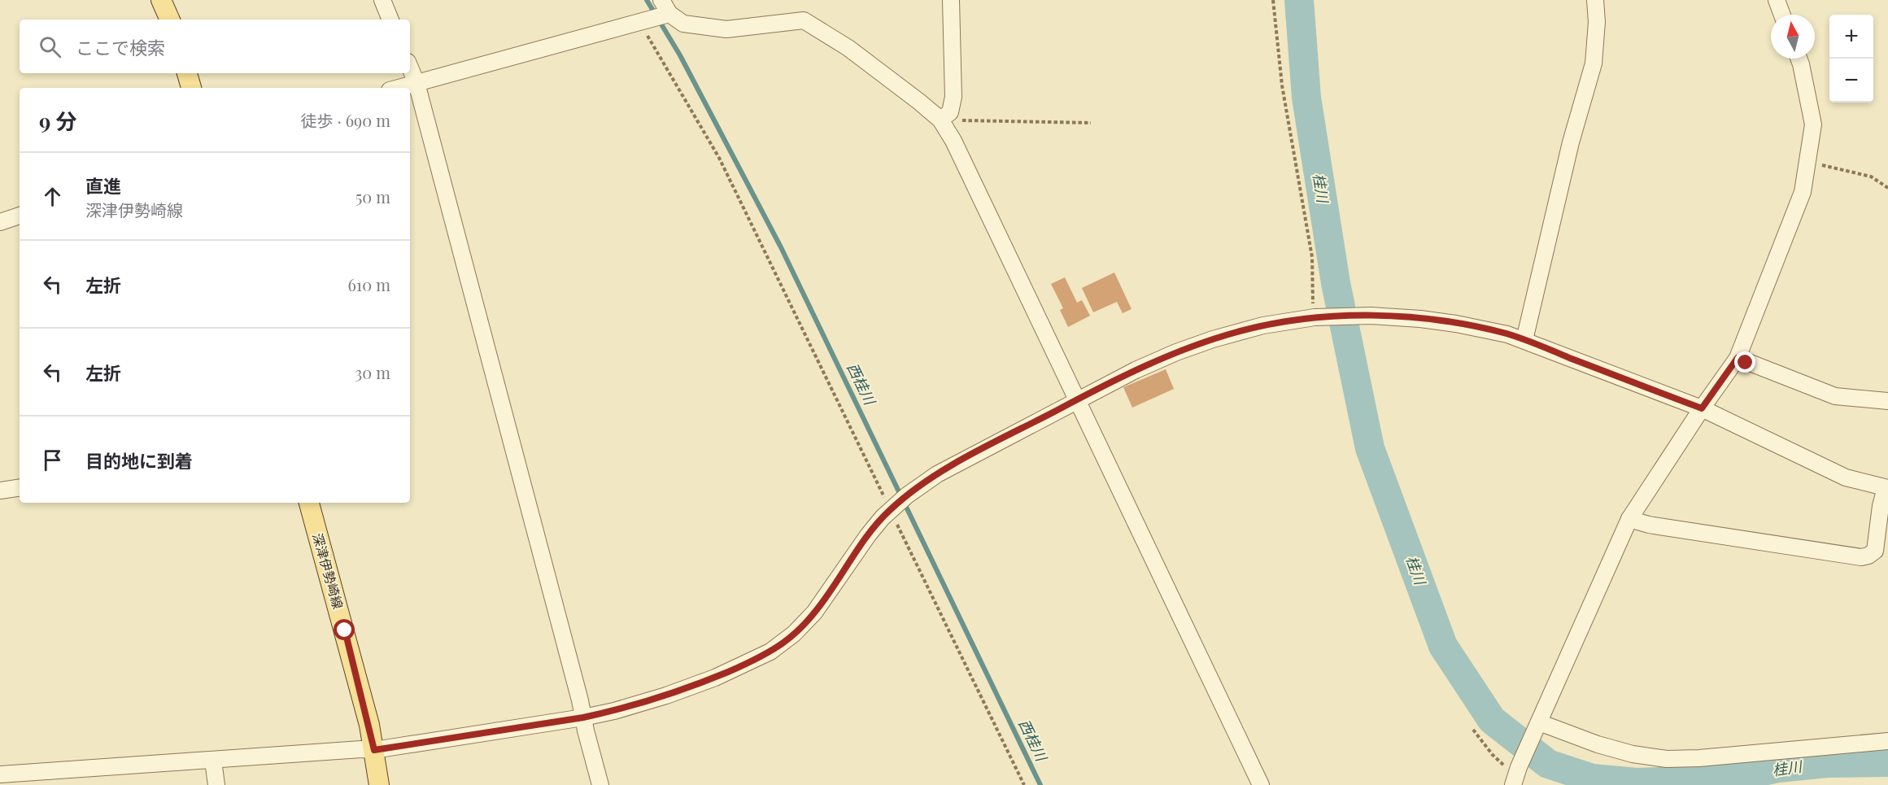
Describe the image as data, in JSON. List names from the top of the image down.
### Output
{
  "streets": {
    "main road": ["深津伊勢崎線"]
  },
  "water": ["桂川", "西桂川"],
  "north": "top",
  "page": {
    "map_buttons": ["+", "−"],
    "search": "ここで検索",
    "heading": ["9 分", "徒歩 · 690 m"],
    "list": [
      ["直進", "深津伊勢崎線", "50 m"],
      ["左折", "610 m"],
      ["左折", "30 m"],
      "目的地に到着"
    ]
  }
}
